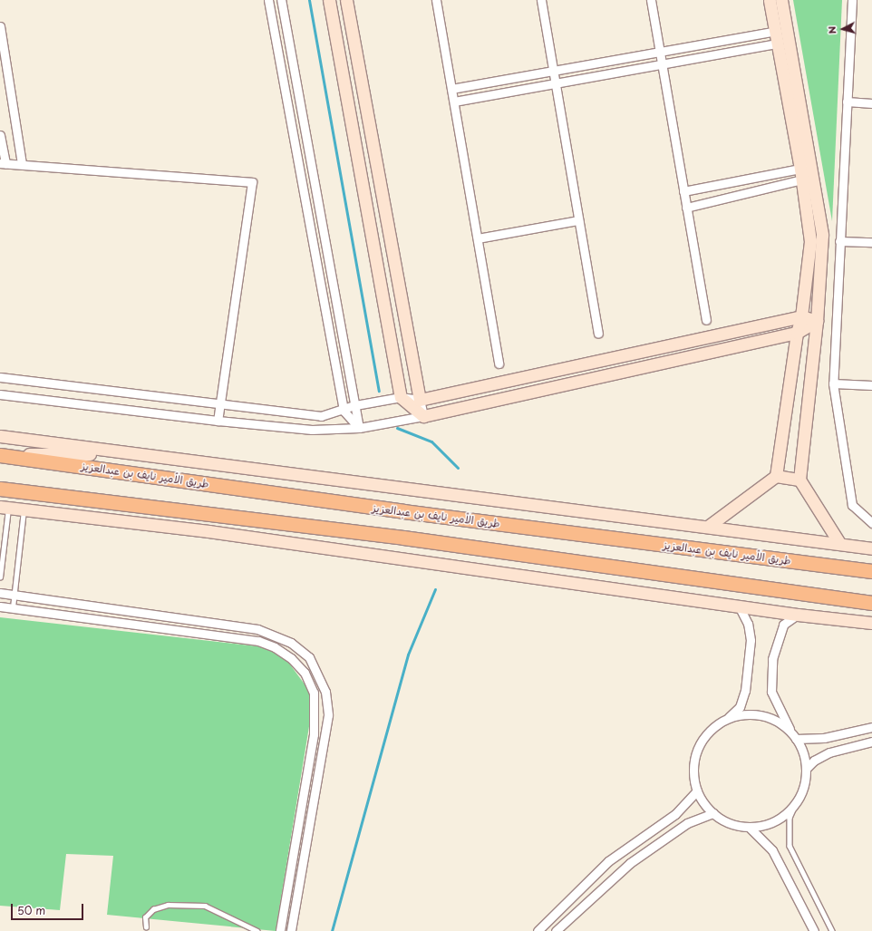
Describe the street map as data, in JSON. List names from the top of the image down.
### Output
{
  "streets": {
    "highway": ["طريق الأمير نايف بن عبدالعزيز"]
  },
  "scale_bar": "50 m",
  "north": "left"
}
